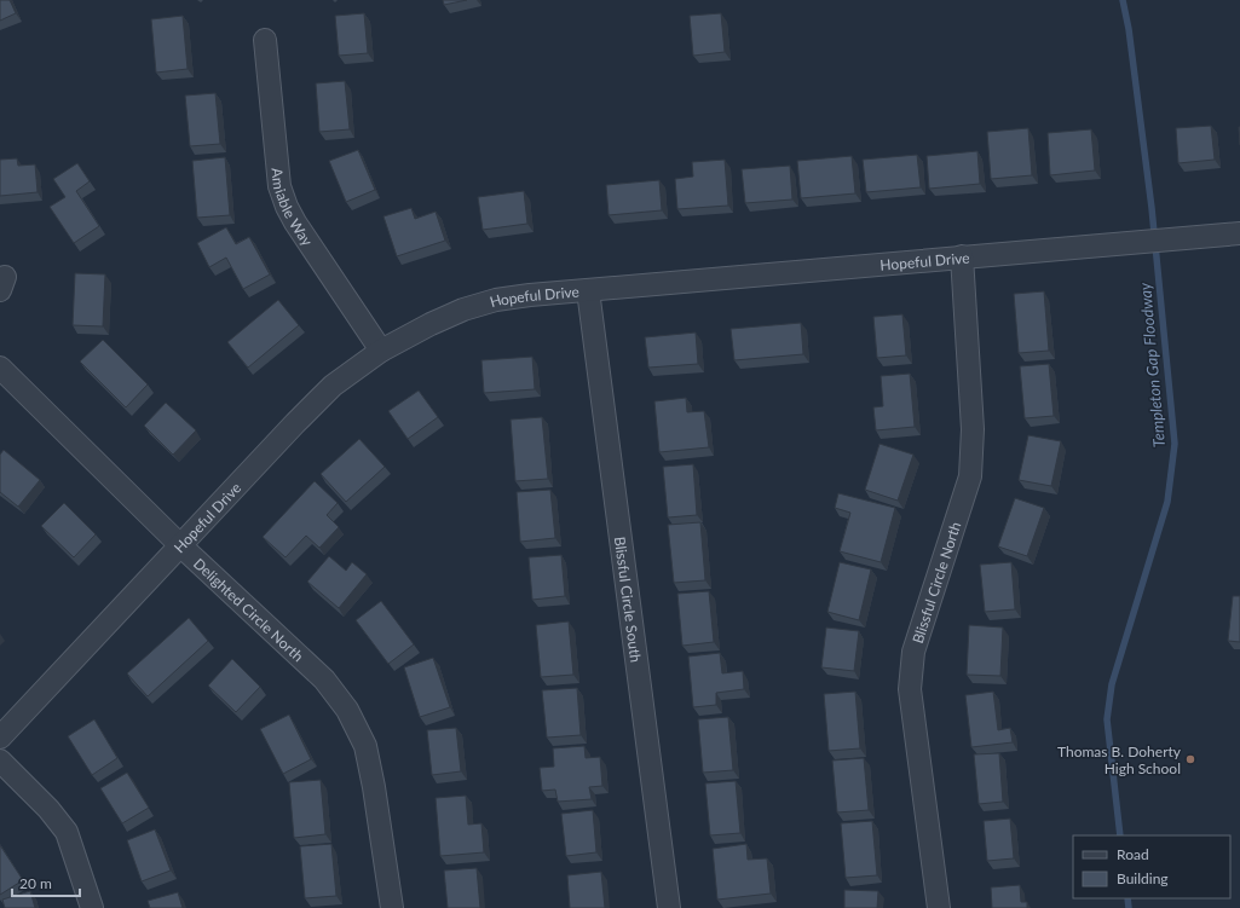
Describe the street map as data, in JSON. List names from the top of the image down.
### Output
{
  "streets": {
    "street": [
      "Amiable Way",
      "Hopeful Drive",
      "Blissful Circle North",
      "Blissful Circle South",
      "Delighted Circle North"
    ]
  },
  "crossings": [
    ["Amiable Way", "Hopeful Drive"],
    ["Hopeful Drive", "Blissful Circle North"],
    ["Hopeful Drive", "Blissful Circle South"],
    ["Hopeful Drive", "Delighted Circle North"]
  ],
  "water": ["Templeton Gap Floodway"],
  "places": ["Thomas B. Doherty High School"],
  "legend": ["Road", "Building"],
  "scale_bar": "20 m"
}
